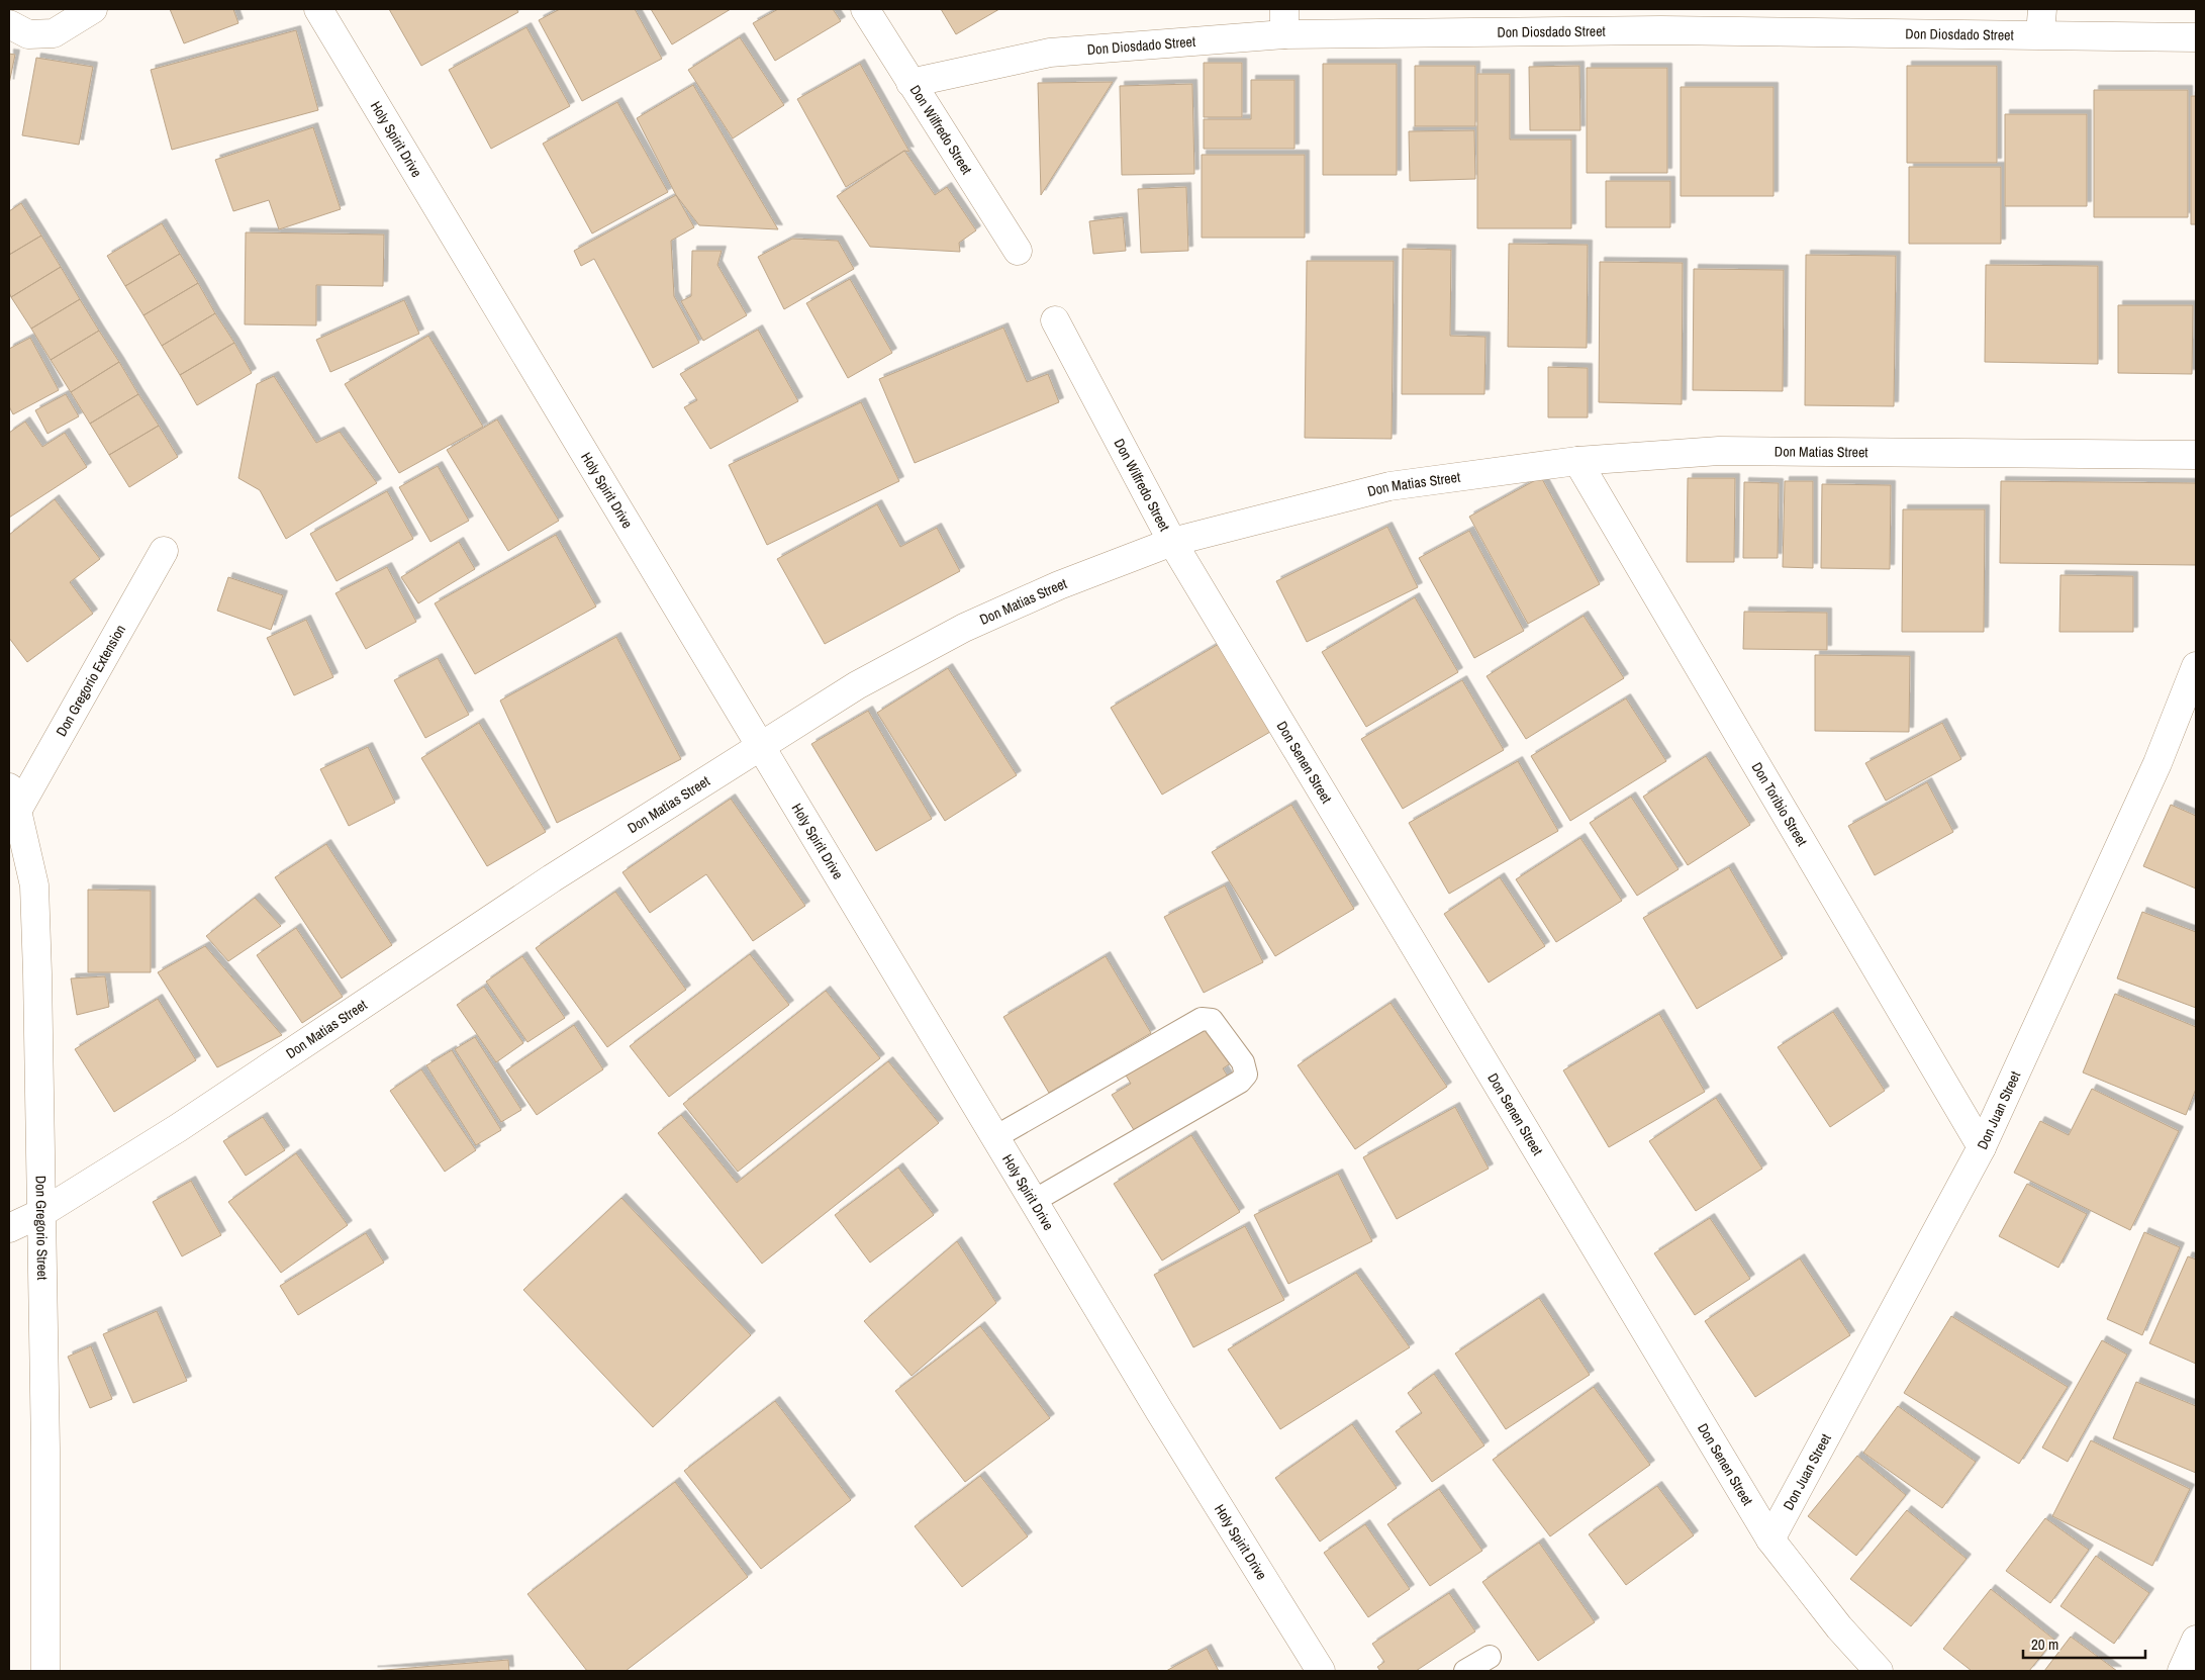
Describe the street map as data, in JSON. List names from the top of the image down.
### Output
{
  "streets": {
    "street": [
      "Don Diosdado Street",
      "Don Wilfredo Street",
      "Holy Spirit Drive",
      "Don Matias Street",
      "Don Gregorio Extension",
      "Don Senen Street",
      "Don Toribio Street",
      "Don Juan Street",
      "Don Gregorio Street"
    ]
  },
  "crossings": [
    ["Don Diosdado Street", "Don Wilfredo Street"],
    ["Don Wilfredo Street", "Don Matias Street"],
    ["Don Wilfredo Street", "Don Senen Street"],
    ["Holy Spirit Drive", "Don Matias Street"],
    ["Don Matias Street", "Don Senen Street"],
    ["Don Matias Street", "Don Toribio Street"],
    ["Don Matias Street", "Don Gregorio Street"],
    ["Don Gregorio Extension", "Don Gregorio Street"],
    ["Don Senen Street", "Don Juan Street"],
    ["Don Toribio Street", "Don Juan Street"]
  ],
  "scale_bar": "20 m"
}
